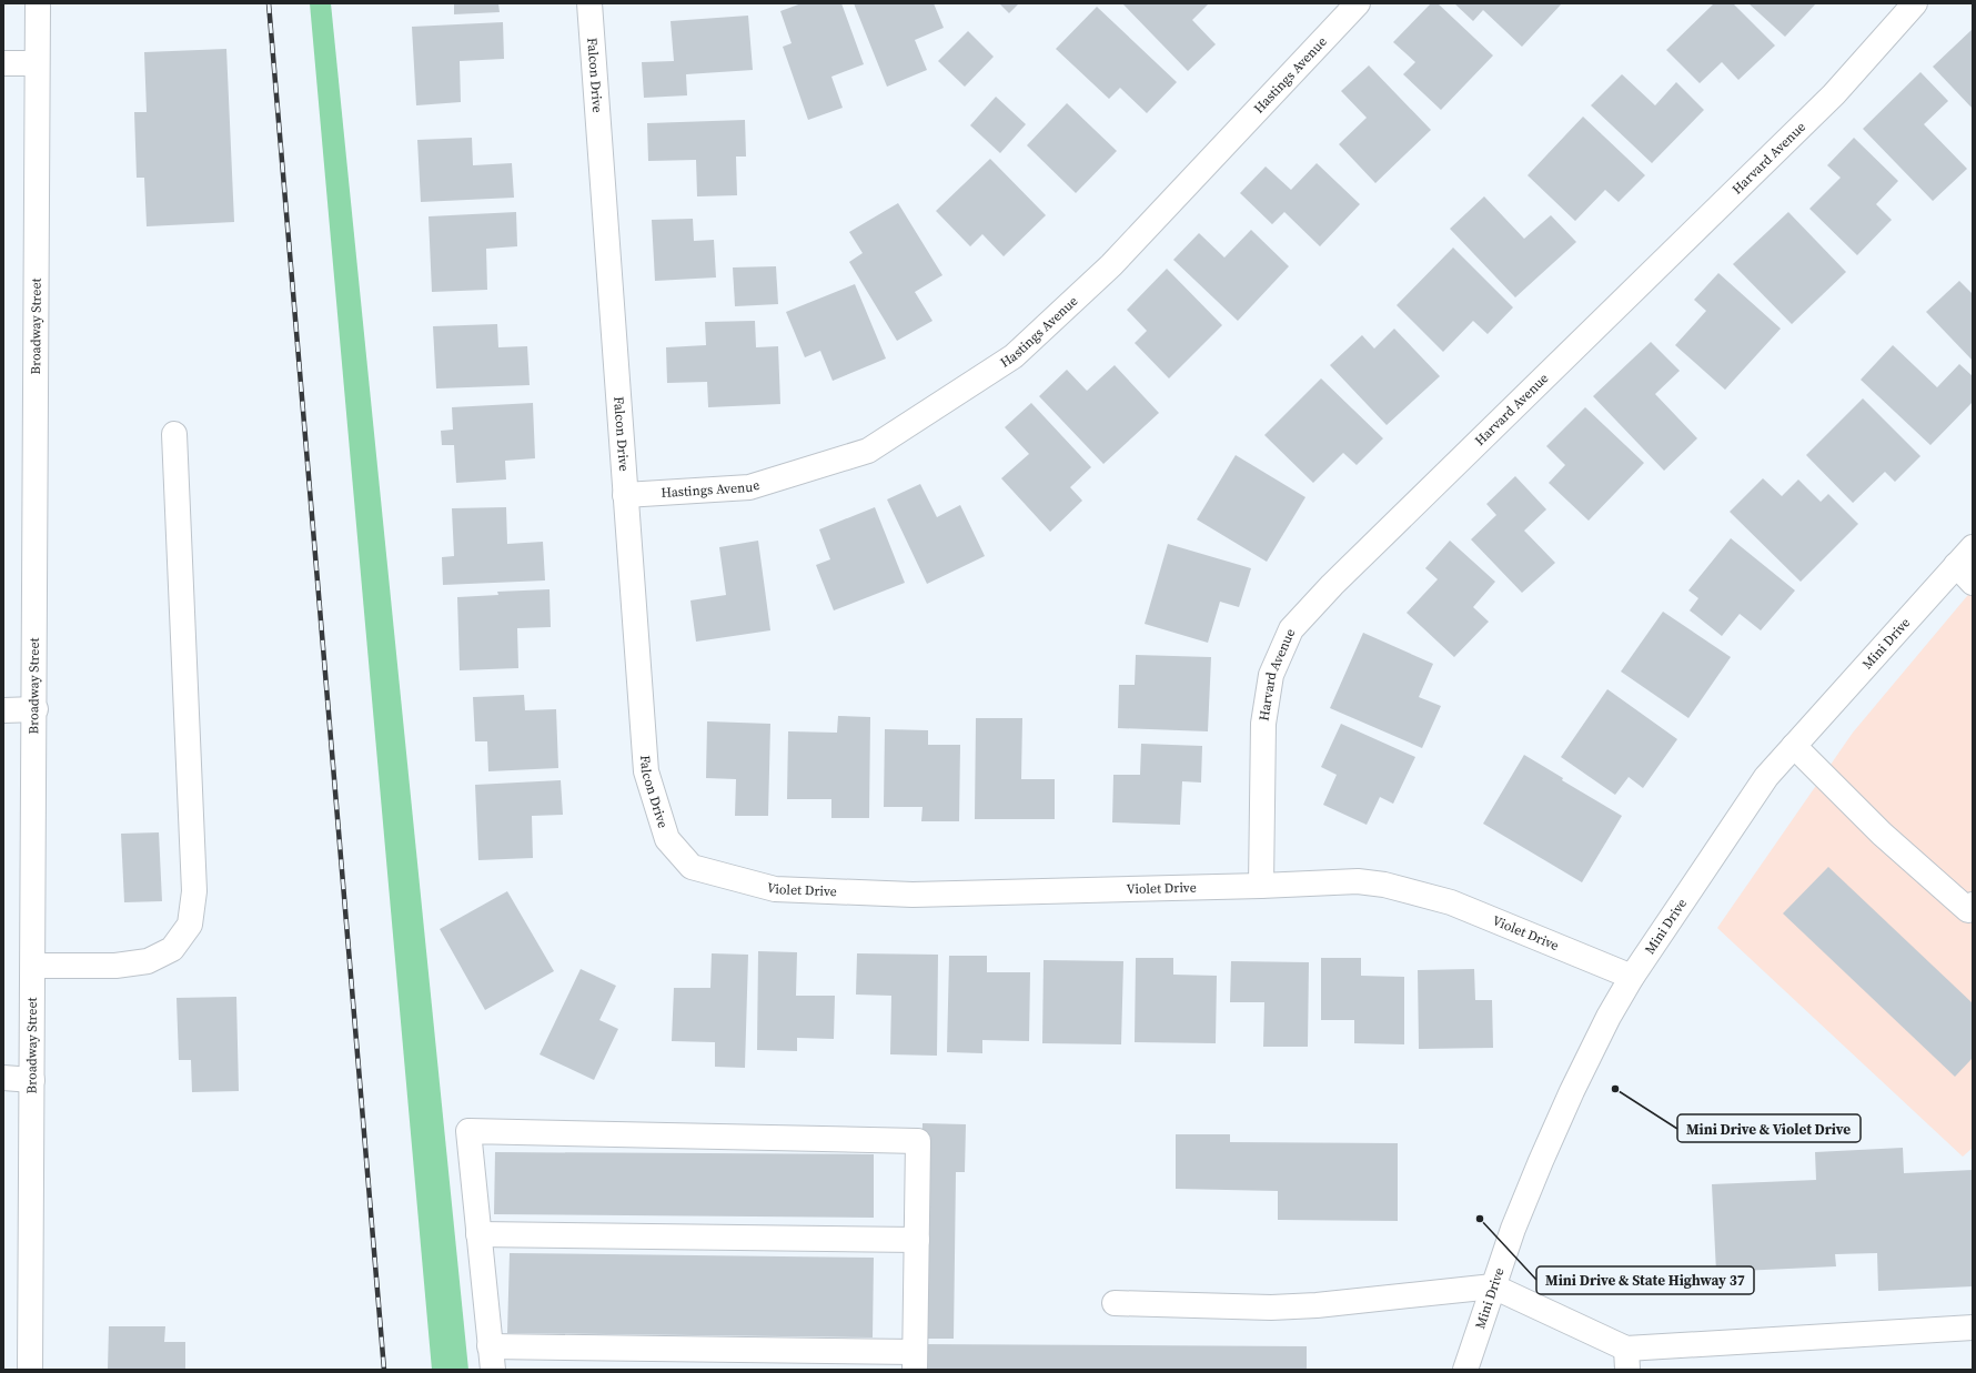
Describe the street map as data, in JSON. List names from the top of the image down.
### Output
{
  "streets": {
    "street": [
      "Hastings Avenue",
      "Falcon Drive",
      "Harvard Avenue",
      "Broadway Street",
      "Mini Drive",
      "Violet Drive"
    ]
  },
  "crossings": [
    ["Hastings Avenue", "Falcon Drive"],
    ["Falcon Drive", "Violet Drive"],
    ["Harvard Avenue", "Violet Drive"],
    ["Mini Drive", "Violet Drive"]
  ],
  "places": ["Mini Drive & Violet Drive", "Mini Drive & State Highway 37"]
}
